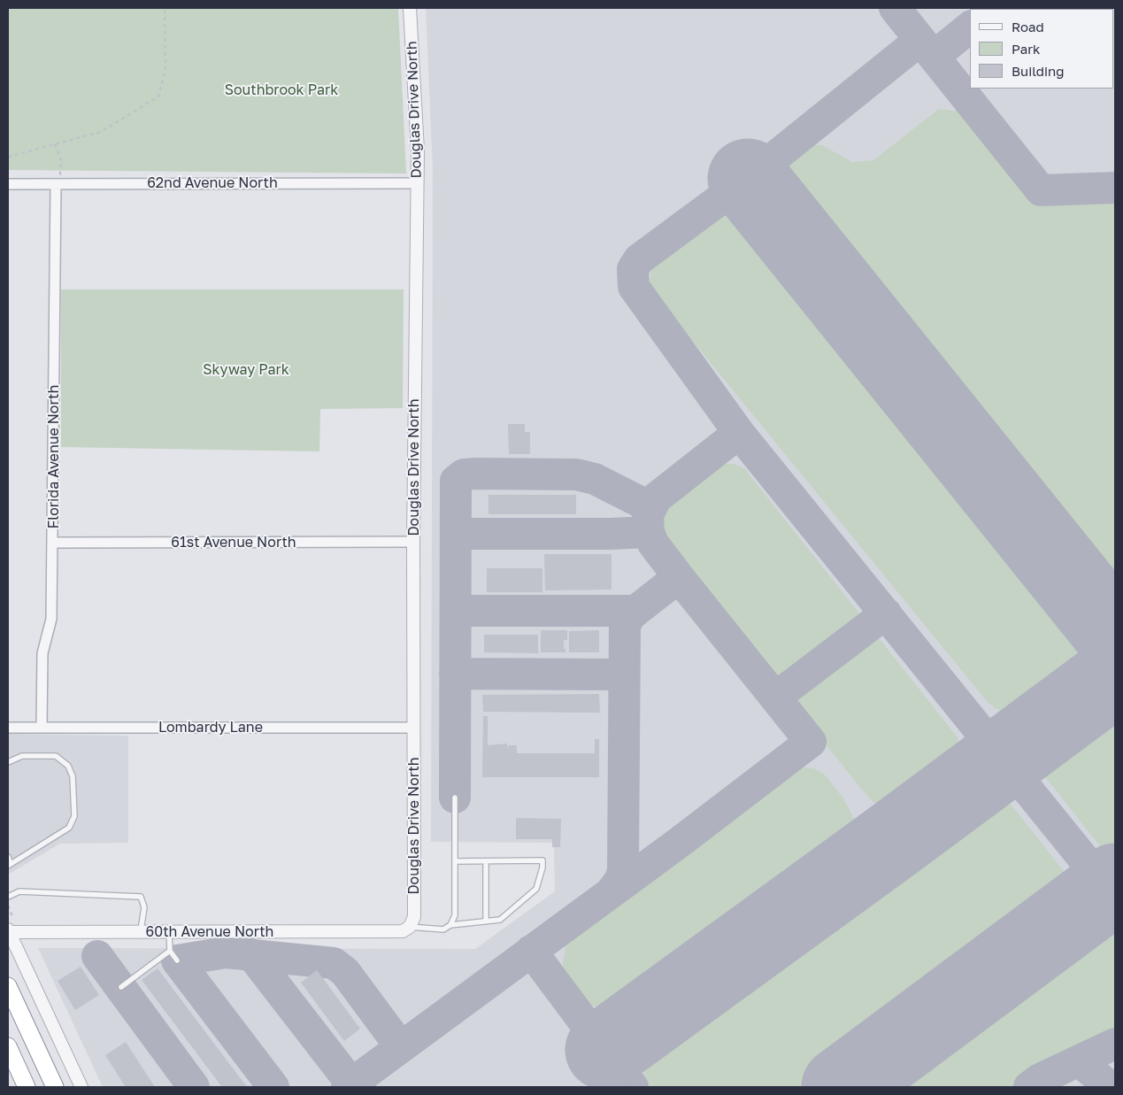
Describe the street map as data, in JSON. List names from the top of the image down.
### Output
{
  "streets": {
    "street": [
      "Douglas Drive North",
      "62nd Avenue North",
      "Florida Avenue North",
      "61st Avenue North",
      "Lombardy Lane",
      "60th Avenue North"
    ]
  },
  "crossings": [
    ["Douglas Drive North", "62nd Avenue North"],
    ["Douglas Drive North", "61st Avenue North"],
    ["Douglas Drive North", "Lombardy Lane"],
    ["Douglas Drive North", "60th Avenue North"],
    ["62nd Avenue North", "Florida Avenue North"],
    ["Florida Avenue North", "61st Avenue North"],
    ["Florida Avenue North", "Lombardy Lane"]
  ],
  "parks": ["Southbrook Park", "Skyway Park"],
  "legend": ["Road", "Park", "Building"]
}
